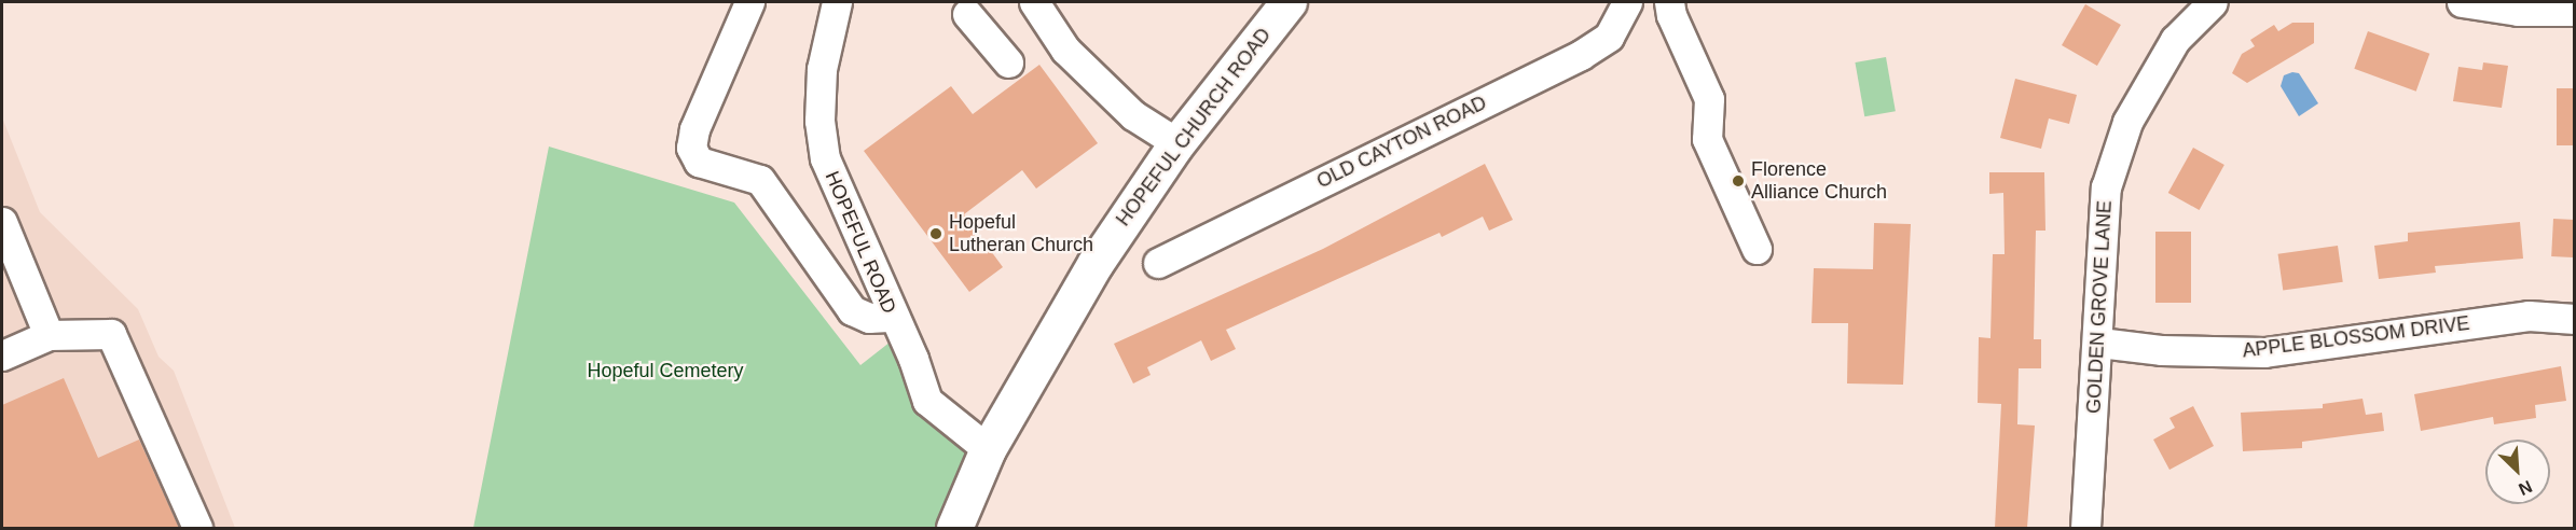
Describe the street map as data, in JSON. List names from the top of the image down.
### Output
{
  "streets": {
    "main road": ["HOPEFUL CHURCH ROAD"],
    "street": [
      "OLD CAYTON ROAD",
      "HOPEFUL ROAD",
      "GOLDEN GROVE LANE",
      "APPLE BLOSSOM DRIVE"
    ]
  },
  "crossings": [
    ["HOPEFUL CHURCH ROAD", "HOPEFUL ROAD"],
    ["GOLDEN GROVE LANE", "APPLE BLOSSOM DRIVE"]
  ],
  "parks": ["Hopeful Cemetery"],
  "places": ["Florence Alliance Church", "Hopeful Lutheran Church"],
  "north": "bottom right"
}
